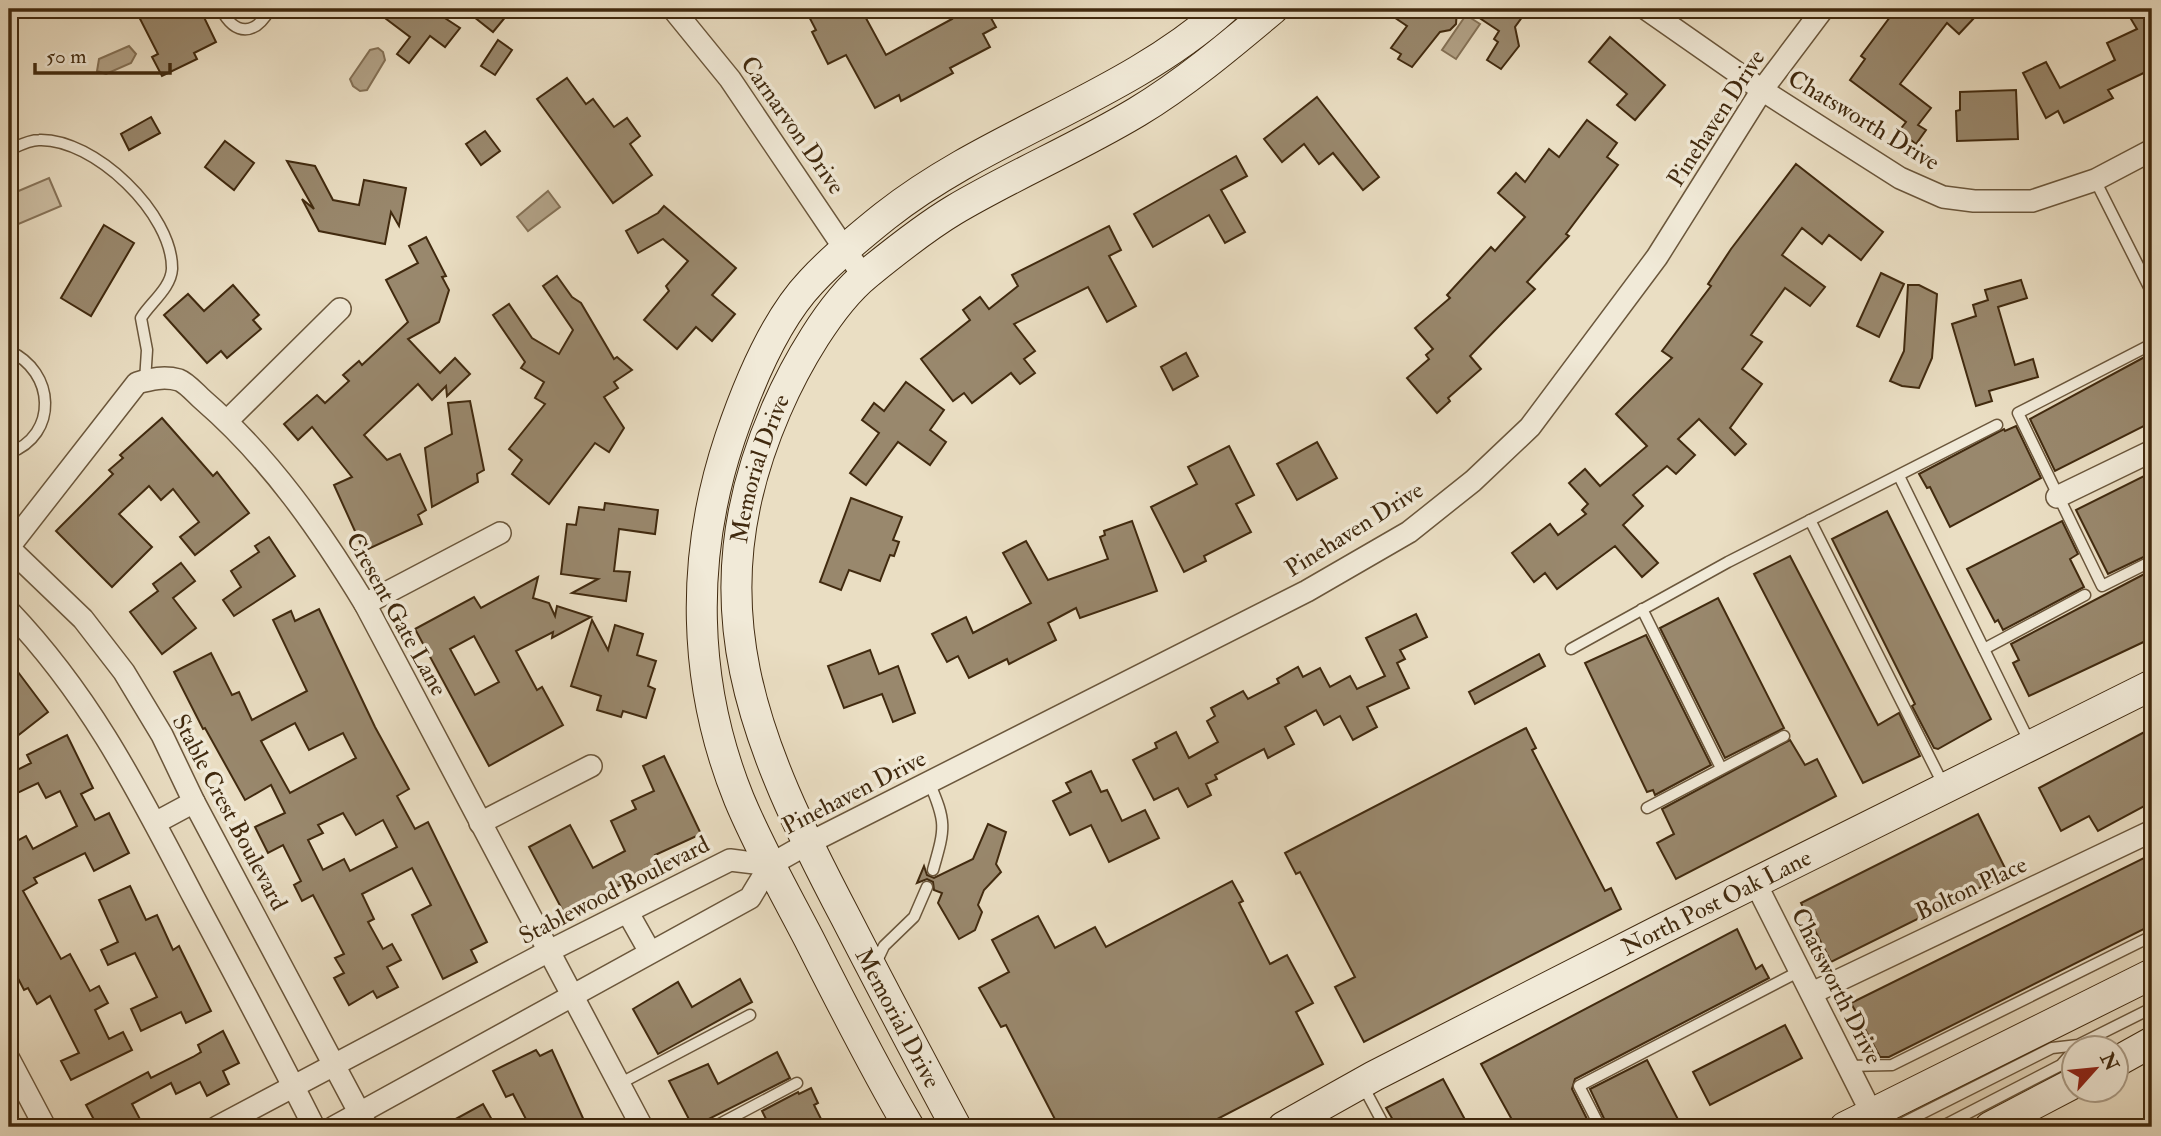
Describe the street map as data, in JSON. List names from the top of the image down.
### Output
{
  "streets": {
    "main road": ["Memorial Drive", "North Post Oak Lane"],
    "street": [
      "Pinehaven Drive",
      "Chatsworth Drive",
      "Carnarvon Drive",
      "Cresent Gate Lane",
      "Stable Crest Boulevard",
      "Bolton Place",
      "Stablewood Boulevard"
    ]
  },
  "crossings": [
    ["Pinehaven Drive", "Chatsworth Drive"],
    ["Pinehaven Drive", "Memorial Drive"],
    ["Pinehaven Drive", "Stablewood Boulevard"],
    ["Chatsworth Drive", "Bolton Place"],
    ["Chatsworth Drive", "North Post Oak Lane"],
    ["Carnarvon Drive", "Memorial Drive"],
    ["Memorial Drive", "Stablewood Boulevard"],
    ["Cresent Gate Lane", "Stablewood Boulevard"],
    ["Stable Crest Boulevard", "Stablewood Boulevard"]
  ],
  "scale_bar": "50 m",
  "north": "top right"
}
